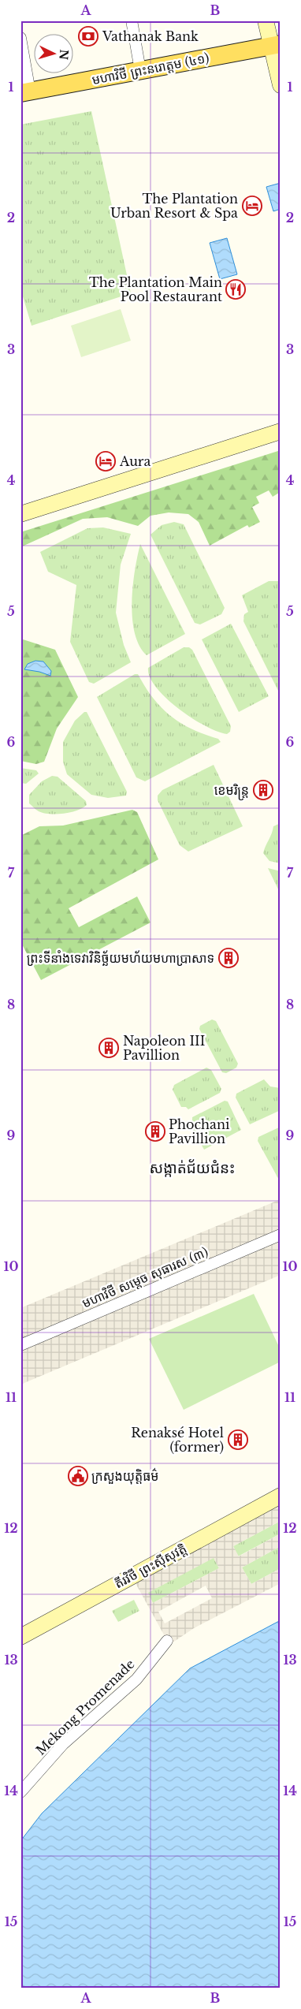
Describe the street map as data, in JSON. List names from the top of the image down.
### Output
{
  "streets": {
    "main road": ["មហាវិថី ព្រះនរោត្តម (៤១)"],
    "street": ["មហាវិថី សម្តេច សុធារស (៣)", "តីរវិថី ព្រះស៊ីសុវត្តិ", "Mekong Promenade"]
  },
  "districts": ["សង្កាត់ជ័យជំនះ"],
  "places": {
    "bank": ["Vathanak Bank"],
    "hotel": ["The Plantation Urban Resort & Spa", "Aura"],
    "restaurant": ["The Plantation Main Pool Restaurant"],
    "building": [
      "ខេមរិន្រ្ត",
      "ព្រះទីនាំងទេវាវិនិច្ឆ័យមហ័យមហាប្រាសាទ",
      "Napoleon III Pavillion",
      "Phochani Pavillion",
      "Renaksé Hotel (former)"
    ],
    "public building": ["ក្រសួងយុត្ដិធម៌"]
  },
  "north": "right",
  "grid": {
    "columns": ["A", "B"],
    "rows": [
      "1",
      "2",
      "3",
      "4",
      "5",
      "6",
      "7",
      "8",
      "9",
      "10",
      "11",
      "12",
      "13",
      "14",
      "15"
    ]
  }
}
